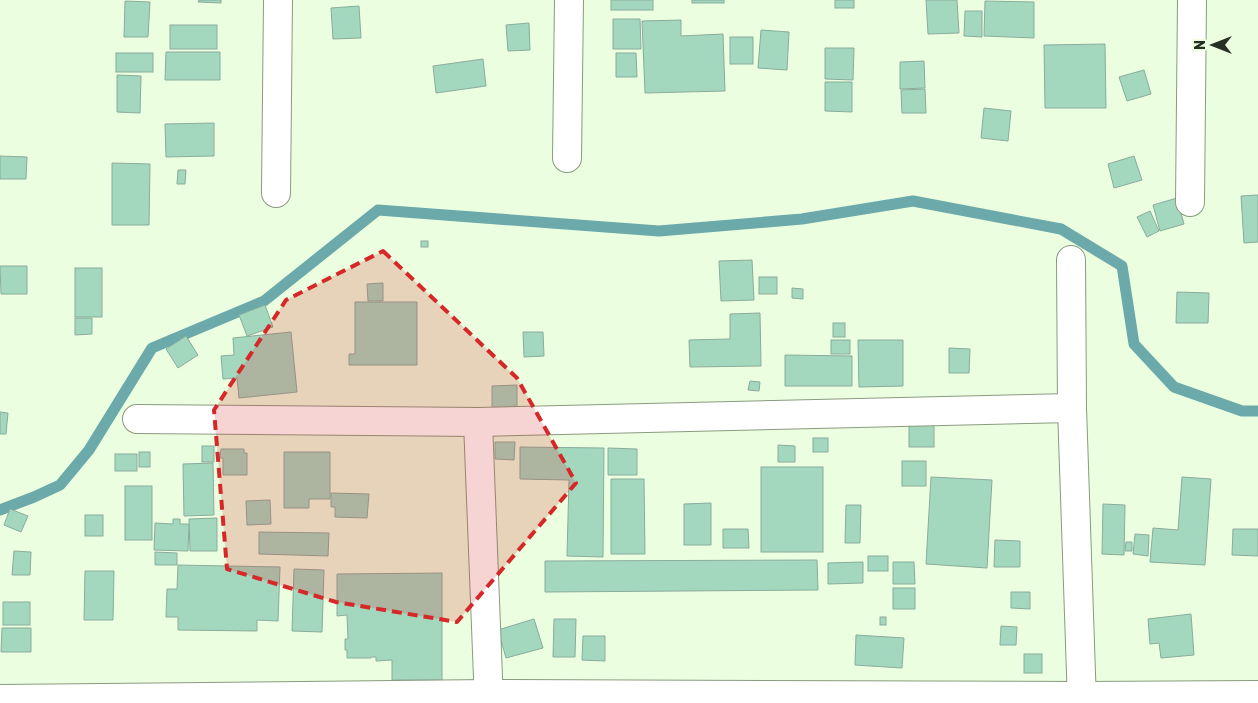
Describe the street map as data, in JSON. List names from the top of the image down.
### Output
{
  "north": "left"
}
